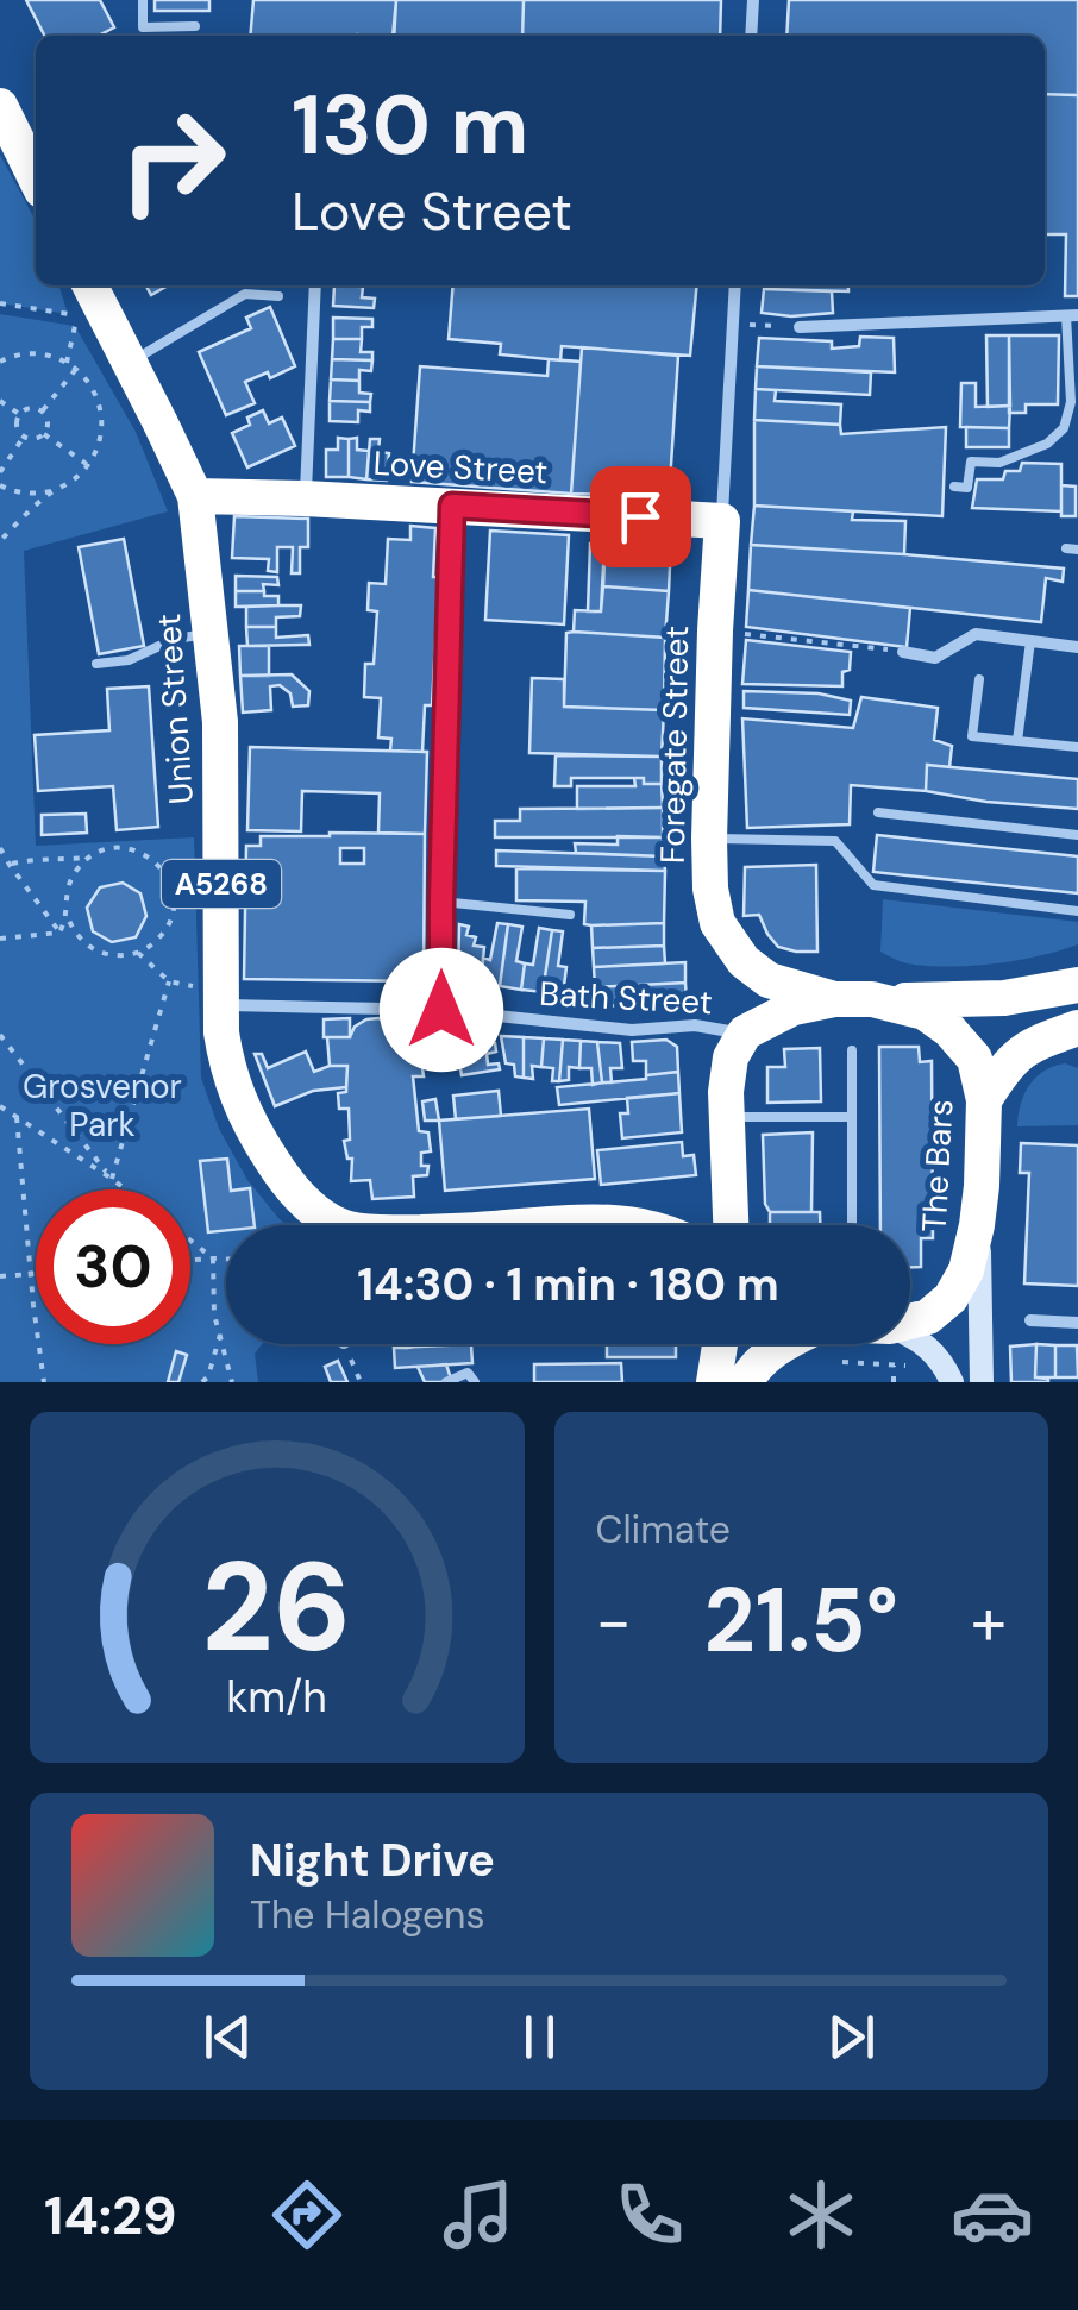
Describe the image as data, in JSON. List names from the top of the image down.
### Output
{
  "streets": {
    "highway": [
      "Love Street",
      "Union Street",
      "Foregate Street",
      "A5268",
      "The Bars"
    ],
    "street": ["Bath Street"]
  },
  "crossings": [
    ["Love Street", "Union Street"],
    ["Love Street", "Foregate Street"],
    ["Love Street", "A5268"],
    ["Union Street", "A5268"],
    ["Union Street", "Bath Street"],
    ["Foregate Street", "The Bars"],
    ["Bath Street", "The Bars"]
  ],
  "parks": ["Grosvenor Park"],
  "page": {
    "turn": ["130 m", "Love Street"],
    "limit": "30",
    "trip": "14:30 · 1 min · 180 m",
    "tile": "Climate",
    "heat": ["−", "21.5°", "+"],
    "song": ["Night Drive", "The Halogens"],
    "tabs": "14:29",
    "gauge": ["26", "km/h"]
  }
}
